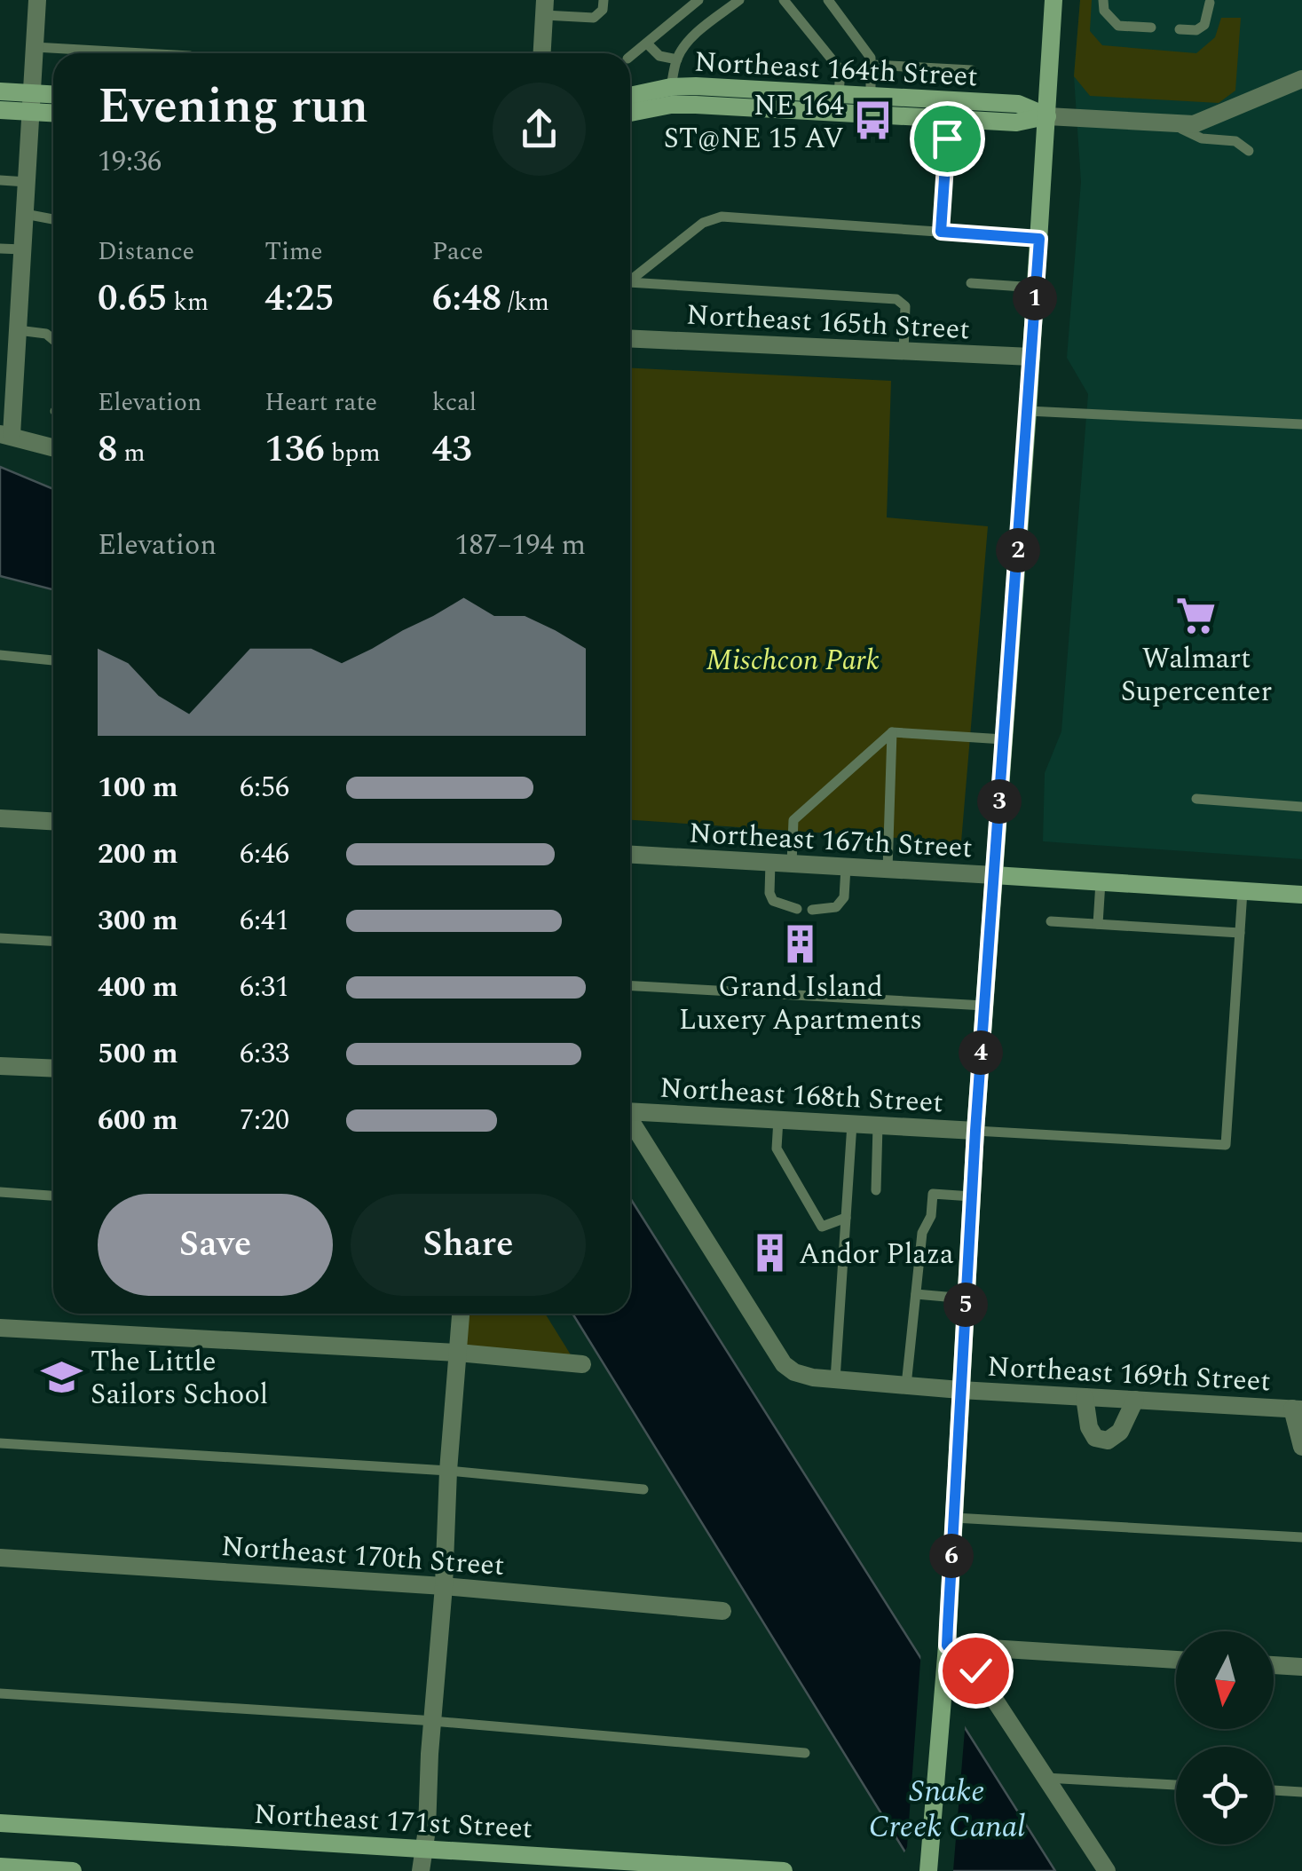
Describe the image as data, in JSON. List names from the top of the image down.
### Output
{
  "streets": {
    "street": [
      "Northeast 164th Street",
      "Northeast 165th Street",
      "Northeast 167th Street",
      "Northeast 168th Street",
      "Northeast 169th Street",
      "Northeast 170th Street",
      "Northeast 171st Street"
    ]
  },
  "water": ["Snake Creek Canal"],
  "parks": ["Mischcon Park"],
  "places": {
    "bus stop": ["NE 164 ST@NE 15 AV"],
    "supermarket": ["Walmart Supercenter"],
    "building": ["Grand Island Luxery Apartments", "Andor Plaza"],
    "school or university": ["The Little Sailors School"]
  },
  "north": "bottom",
  "page": {
    "heading": ["Evening run", "19:36"],
    "stats": [
      ["Distance", "0.65 km"],
      ["Time", "4:25"],
      ["Pace", "6:48 /km"],
      ["Elevation", "8 m"],
      ["Heart rate", "136 bpm"],
      ["kcal", "43"]
    ],
    "pins": [
      "1",
      "2",
      "3",
      "4",
      "5",
      "6"
    ],
    "chart": ["Elevation", "187–194 m"],
    "list": [
      {
        "name": "100 m",
        "note": "6:56"
      },
      {
        "name": "200 m",
        "note": "6:46"
      },
      {
        "name": "300 m",
        "note": "6:41"
      },
      {
        "name": "400 m",
        "note": "6:31"
      },
      {
        "name": "500 m",
        "note": "6:33"
      },
      {
        "name": "600 m",
        "note": "7:20"
      }
    ],
    "buttons": ["Save", "Share"]
  }
}
